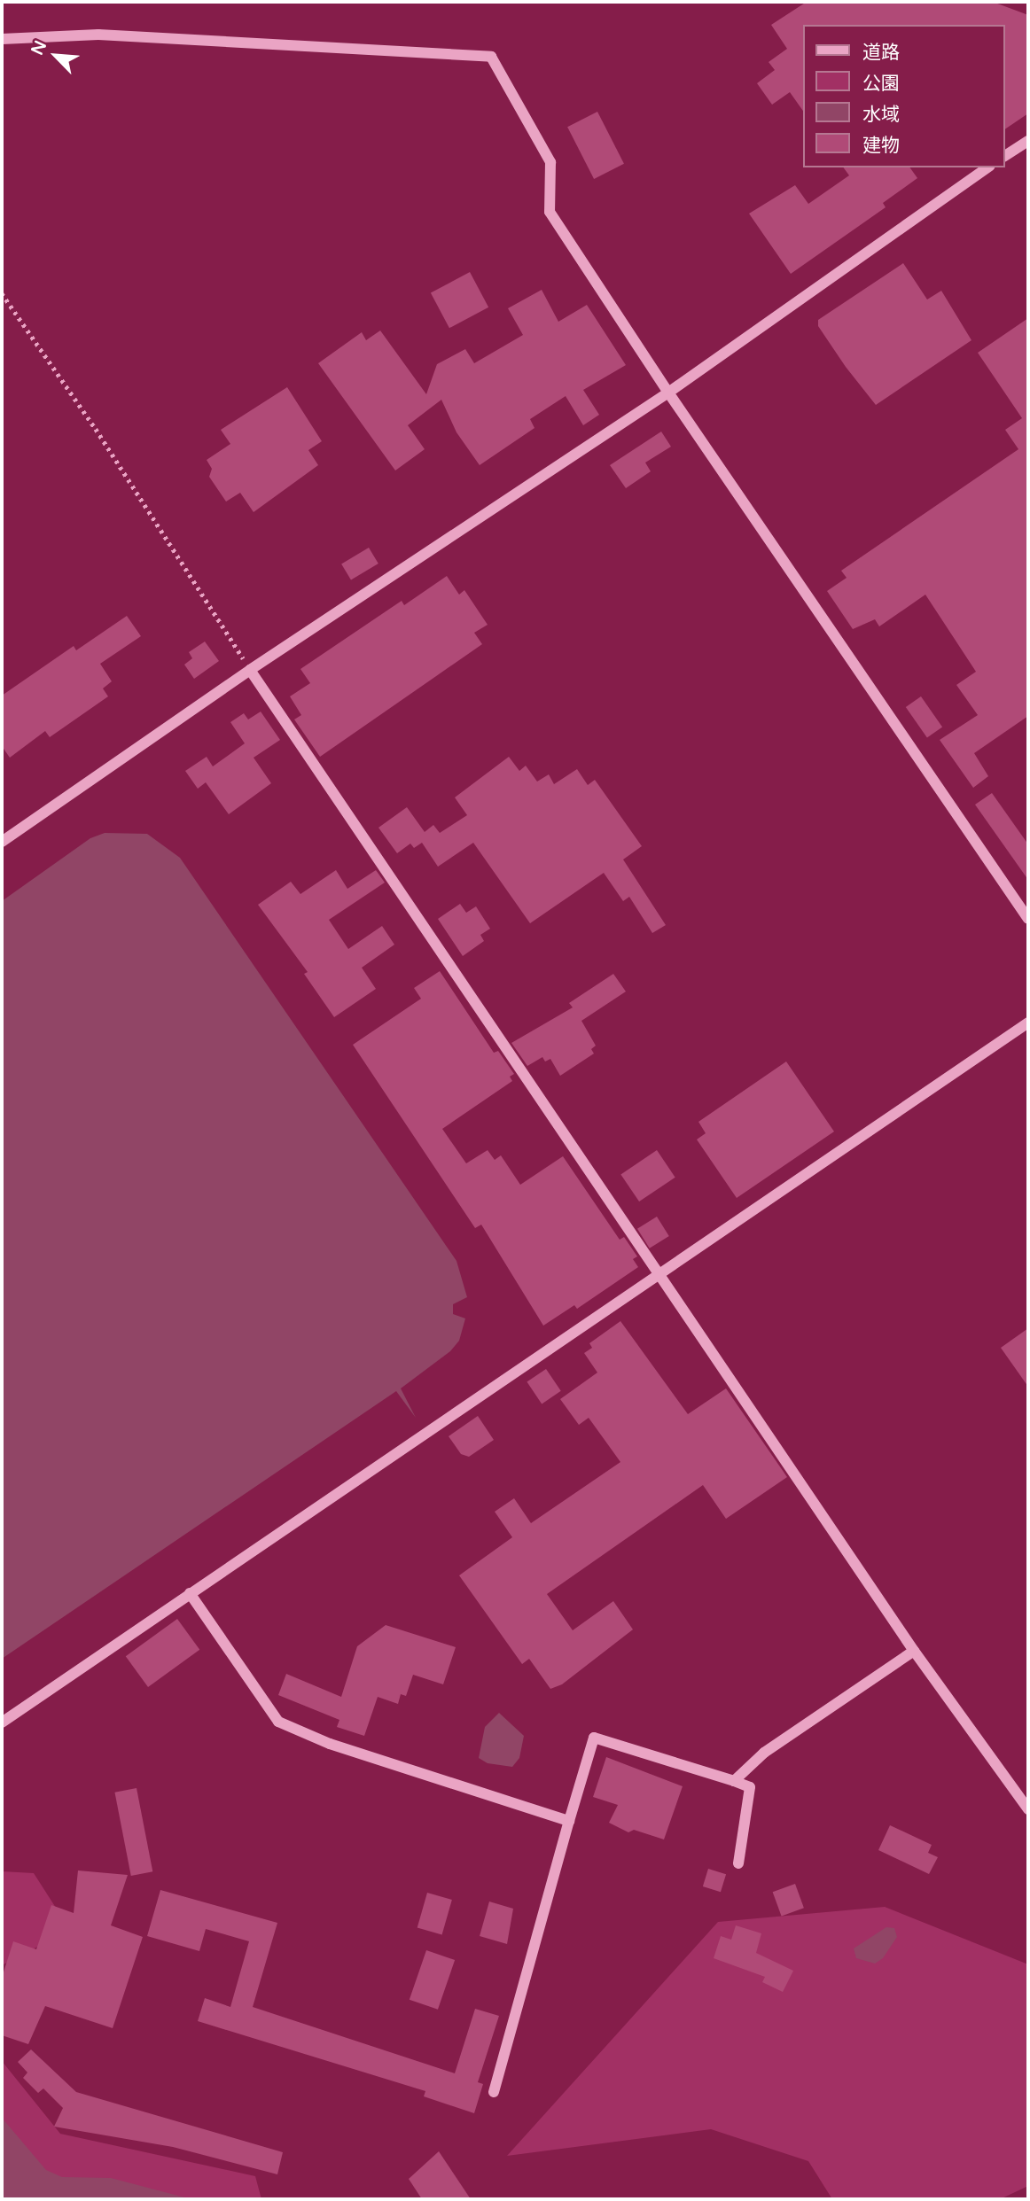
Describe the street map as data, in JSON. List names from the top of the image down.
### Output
{
  "legend": [
    "道路",
    "公園",
    "水域",
    "建物"
  ],
  "north": "top left"
}
